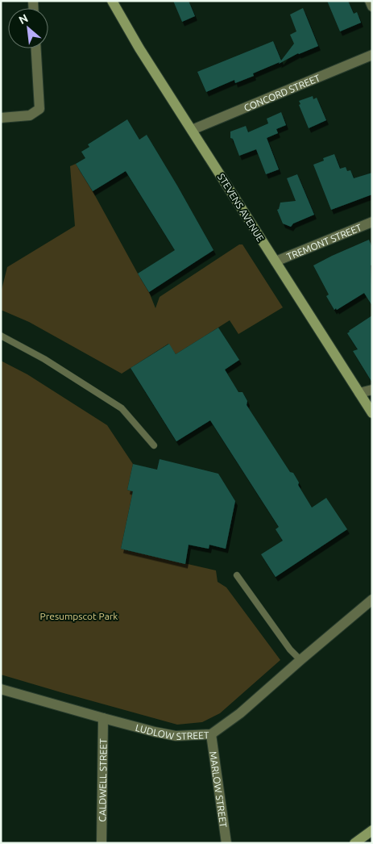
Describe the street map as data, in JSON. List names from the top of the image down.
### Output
{
  "streets": {
    "main road": ["STEVENS AVENUE"],
    "street": [
      "CONCORD STREET",
      "TREMONT STREET",
      "LUDLOW STREET",
      "CALDWELL STREET",
      "MARLOW STREET"
    ]
  },
  "crossings": [
    ["CONCORD STREET", "STEVENS AVENUE"],
    ["STEVENS AVENUE", "TREMONT STREET"],
    ["LUDLOW STREET", "CALDWELL STREET"],
    ["LUDLOW STREET", "MARLOW STREET"]
  ],
  "parks": ["Presumpscot Park"],
  "north": "top left"
}
